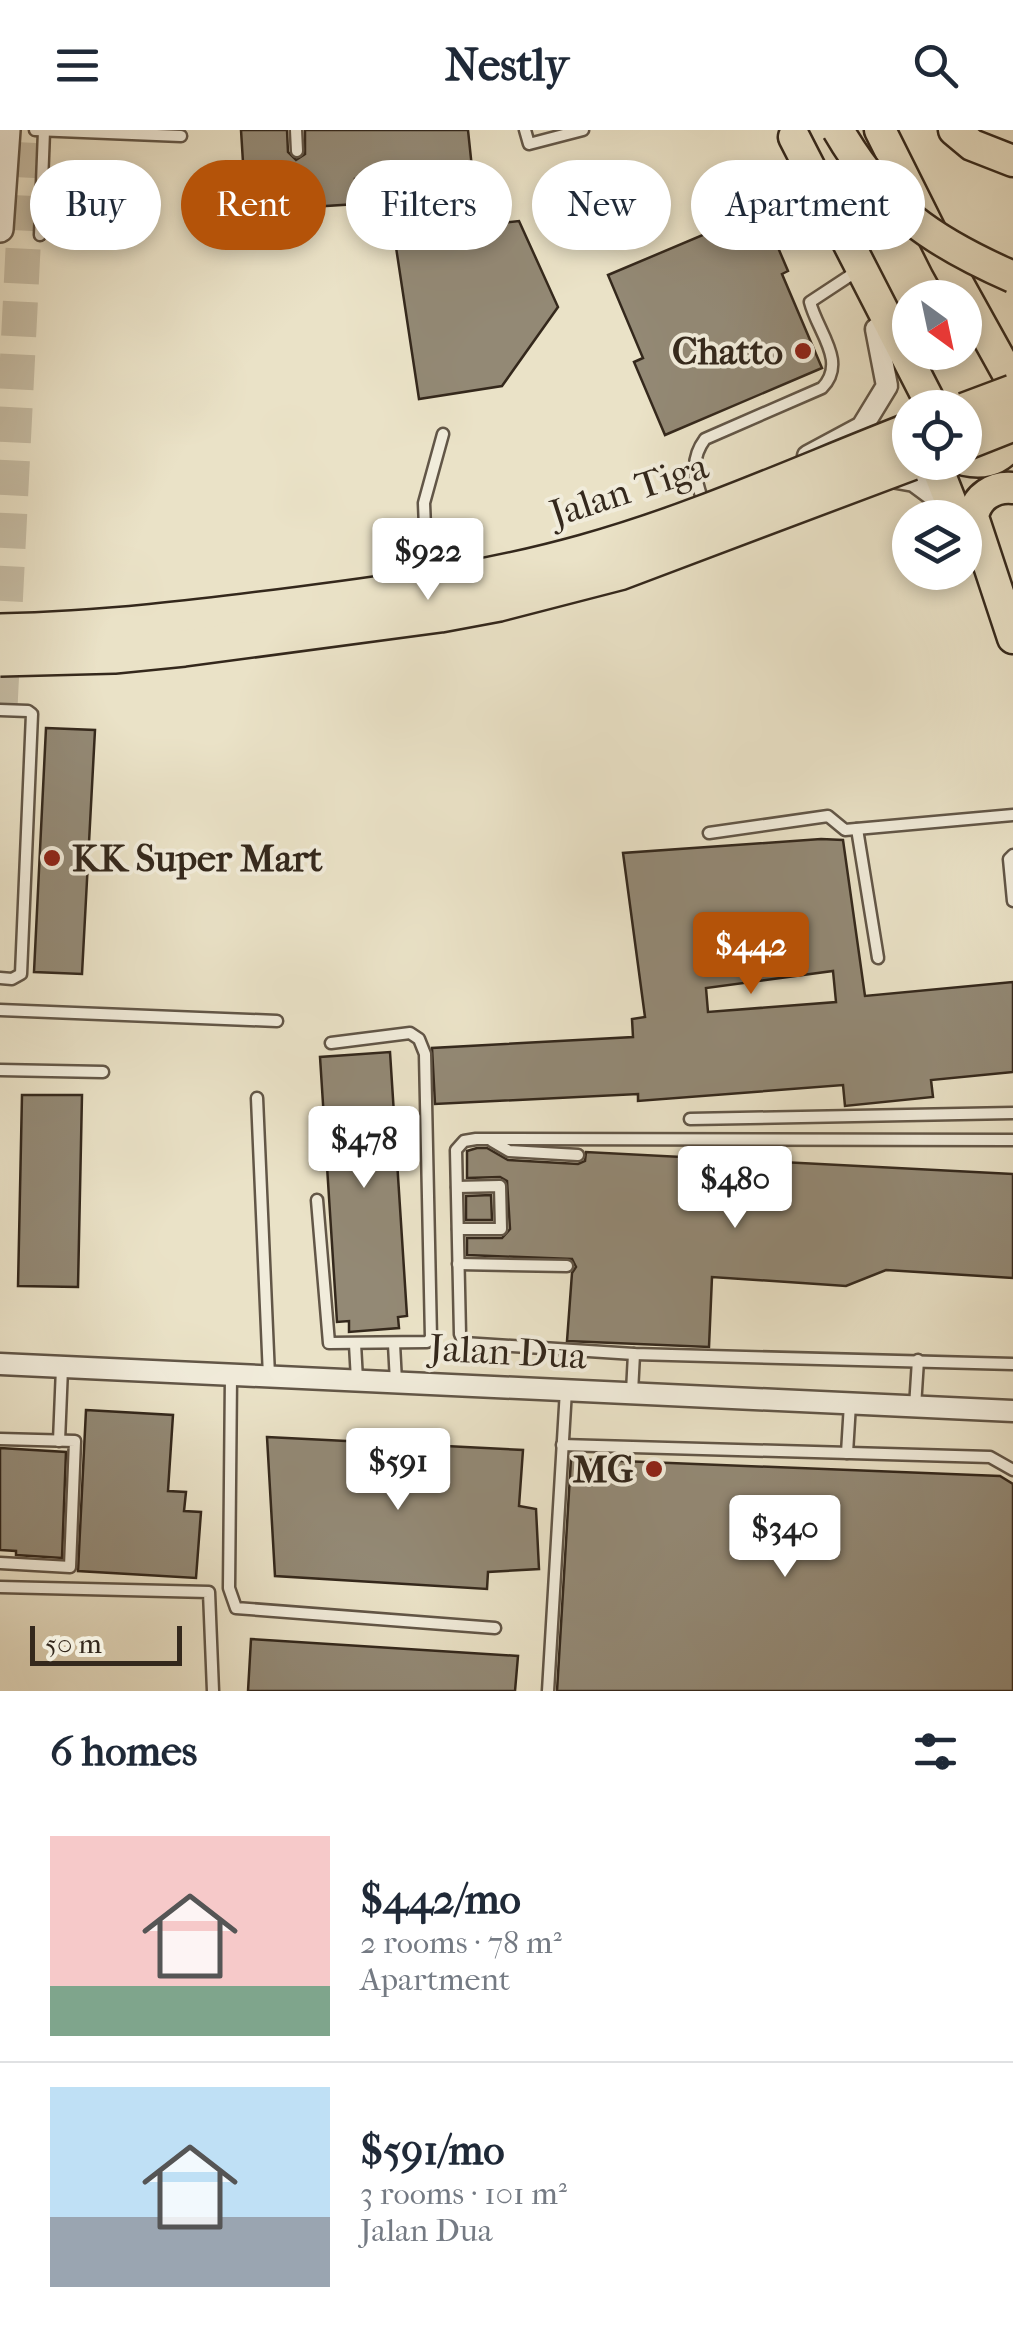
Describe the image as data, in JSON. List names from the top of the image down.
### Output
{
  "streets": {
    "street": ["Jalan Tiga", "Jalan Dua"]
  },
  "places": ["Chatto", "KK Super Mart", "MG"],
  "scale_bar": "50 m",
  "north": "bottom right",
  "page": {
    "header": "Nestly",
    "chip": [
      "Buy",
      "Rent",
      "Filters",
      "New",
      "Apartment"
    ],
    "price": [
      "$922",
      "$442",
      "$478",
      "$480",
      "$591",
      "$340"
    ],
    "scale": "50 m",
    "heading": "6 homes",
    "list": [
      {
        "name": "$442/mo",
        "note": "2 rooms · 78 m² · Apartment"
      },
      {
        "name": "$591/mo",
        "note": "3 rooms · 101 m² · Jalan Dua"
      }
    ]
  }
}
